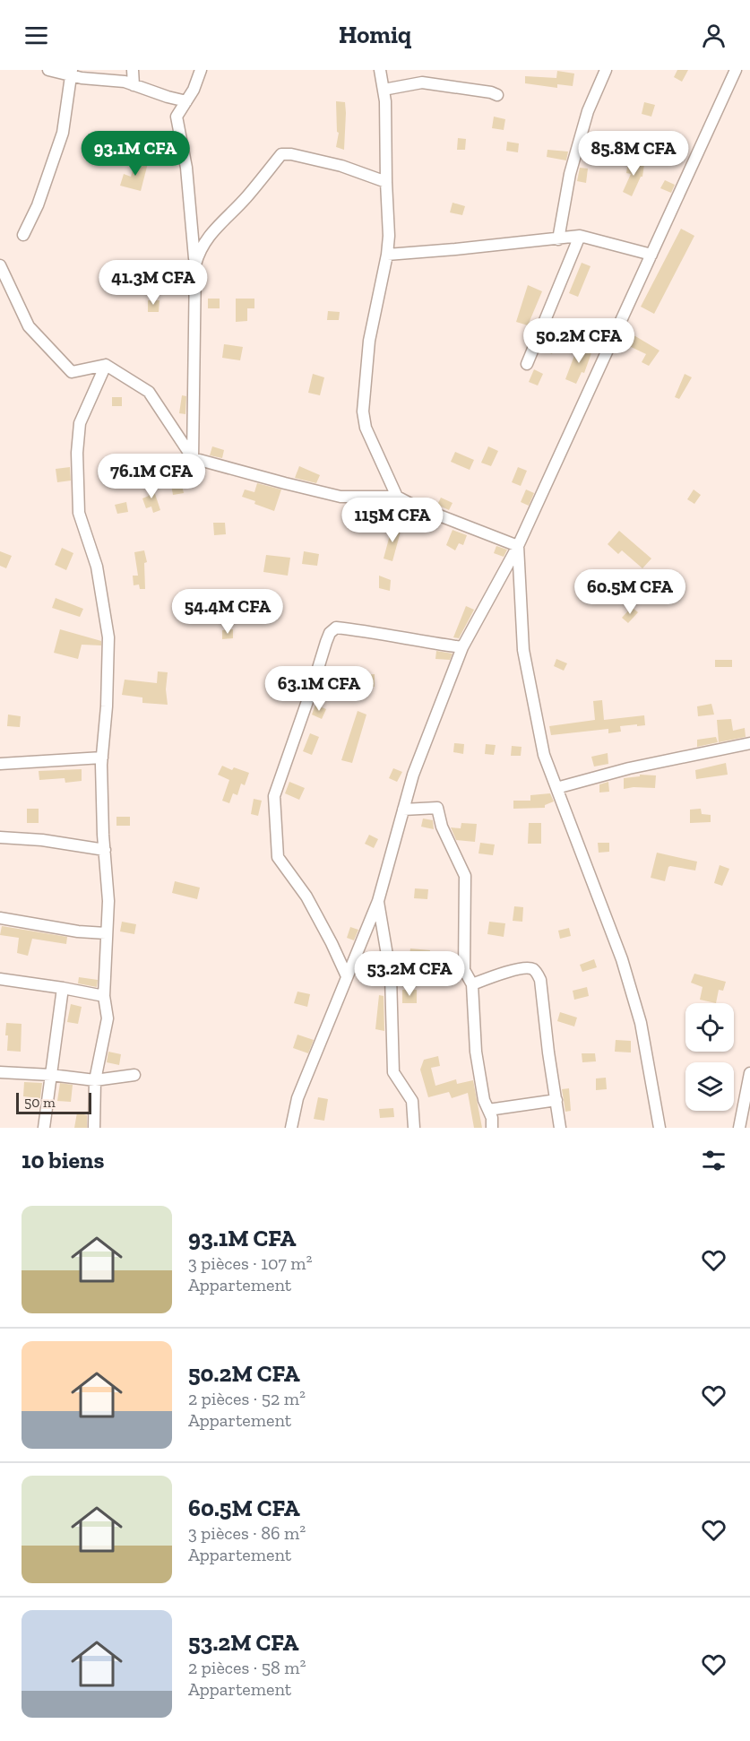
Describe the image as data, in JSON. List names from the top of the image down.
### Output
{
  "scale_bar": "50 m",
  "page": {
    "header": "Homiq",
    "price": [
      "93.1M CFA",
      "85.8M CFA",
      "41.3M CFA",
      "50.2M CFA",
      "76.1M CFA",
      "115M CFA",
      "60.5M CFA",
      "54.4M CFA",
      "63.1M CFA",
      "53.2M CFA"
    ],
    "scale": "50 m",
    "heading": "10 biens",
    "list": [
      {
        "name": "93.1M CFA",
        "note": "3 pièces · 107 m² · Appartement"
      },
      {
        "name": "50.2M CFA",
        "note": "2 pièces · 52 m² · Appartement"
      },
      {
        "name": "60.5M CFA",
        "note": "3 pièces · 86 m² · Appartement"
      },
      {
        "name": "53.2M CFA",
        "note": "2 pièces · 58 m² · Appartement"
      }
    ]
  }
}
